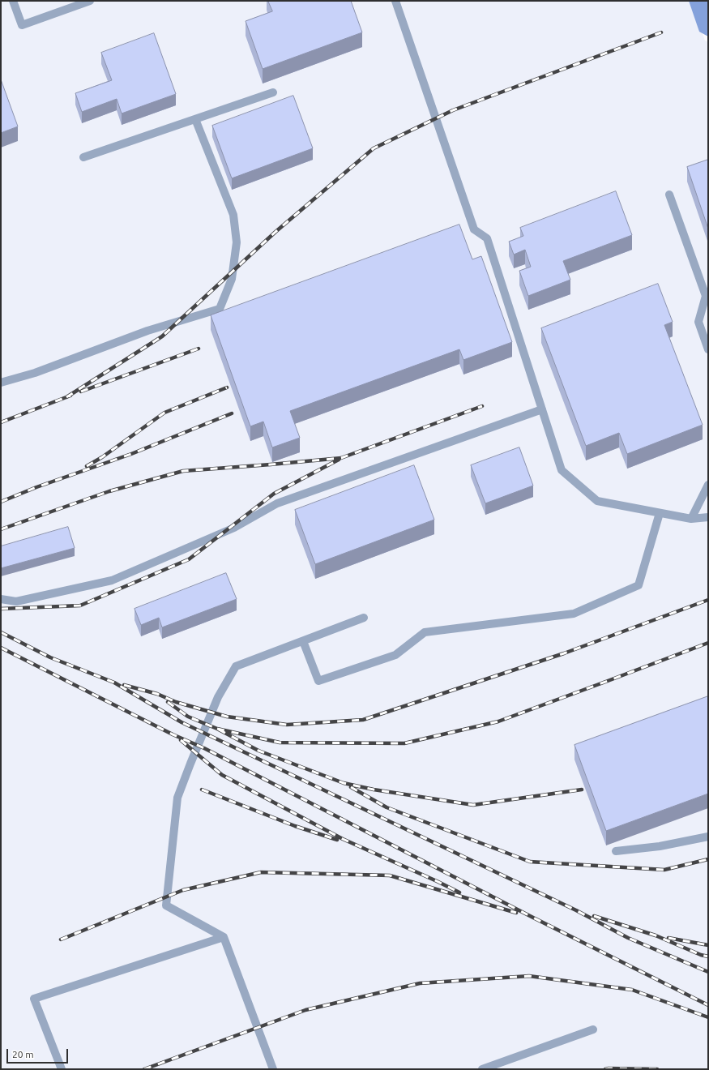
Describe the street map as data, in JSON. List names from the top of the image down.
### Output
{
  "scale_bar": "20 m"
}
